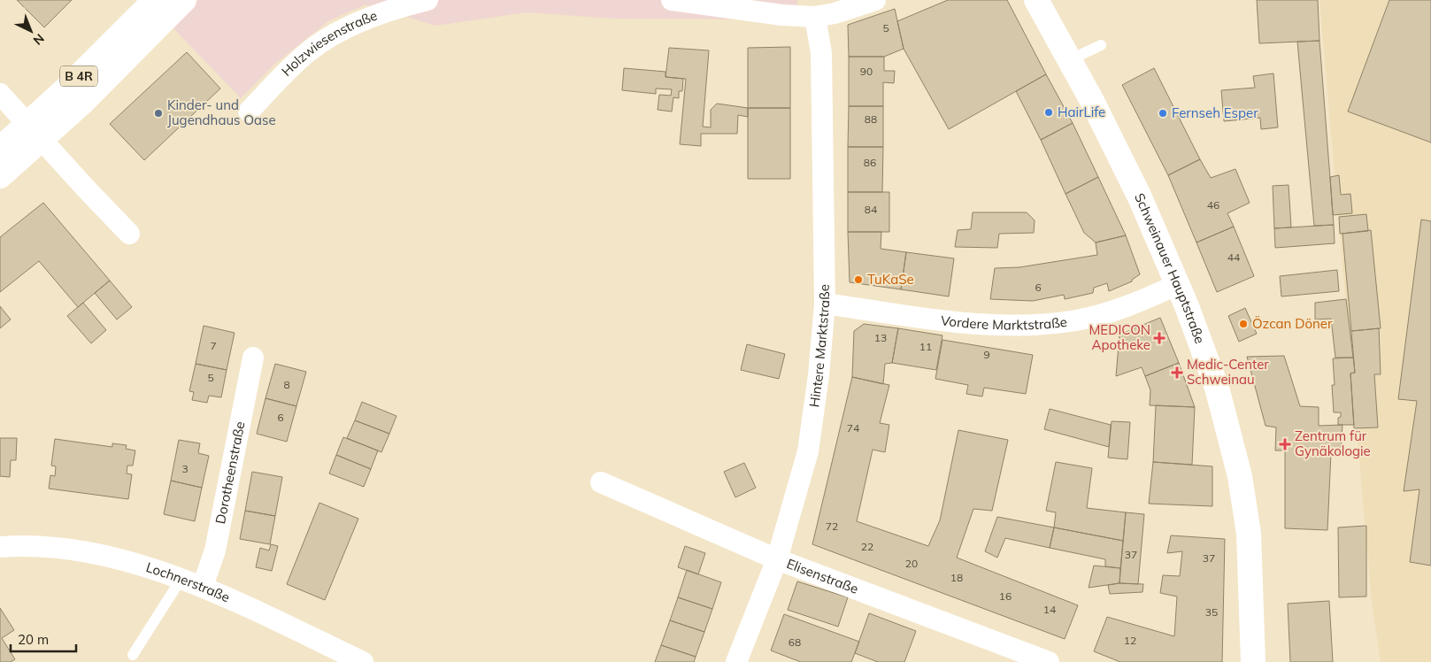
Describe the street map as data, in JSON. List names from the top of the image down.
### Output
{
  "streets": {
    "main road": ["B 4R", "Schweinauer Hauptstraße"],
    "street": [
      "Holzwiesenstraße",
      "Vordere Marktstraße",
      "Hintere Marktstraße",
      "Dorotheenstraße",
      "Elisenstraße",
      "Lochnerstraße"
    ]
  },
  "crossings": [
    ["Schweinauer Hauptstraße", "Vordere Marktstraße"],
    ["Vordere Marktstraße", "Hintere Marktstraße"],
    ["Hintere Marktstraße", "Elisenstraße"],
    ["Dorotheenstraße", "Lochnerstraße"]
  ],
  "places": {
    "other": [
      "HairLife",
      "Kinder- und Jugendhaus Oase",
      "Fernseh Esper",
      "TuKaSe",
      "Özcan Döner"
    ],
    "health": ["MEDICON Apotheke", "Medic-Center Schweinau", "Zentrum für Gynäkologie"]
  },
  "house_numbers": [
    "5",
    "90",
    "88",
    "86",
    "46",
    "84",
    "44",
    "6",
    "13",
    "7",
    "11",
    "9",
    "5",
    "8",
    "6",
    "74",
    "3",
    "72",
    "22",
    "37",
    "37",
    "20",
    "18",
    "16",
    "14",
    "35",
    "12",
    "68"
  ],
  "scale_bar": "20 m",
  "north": "bottom right"
}
